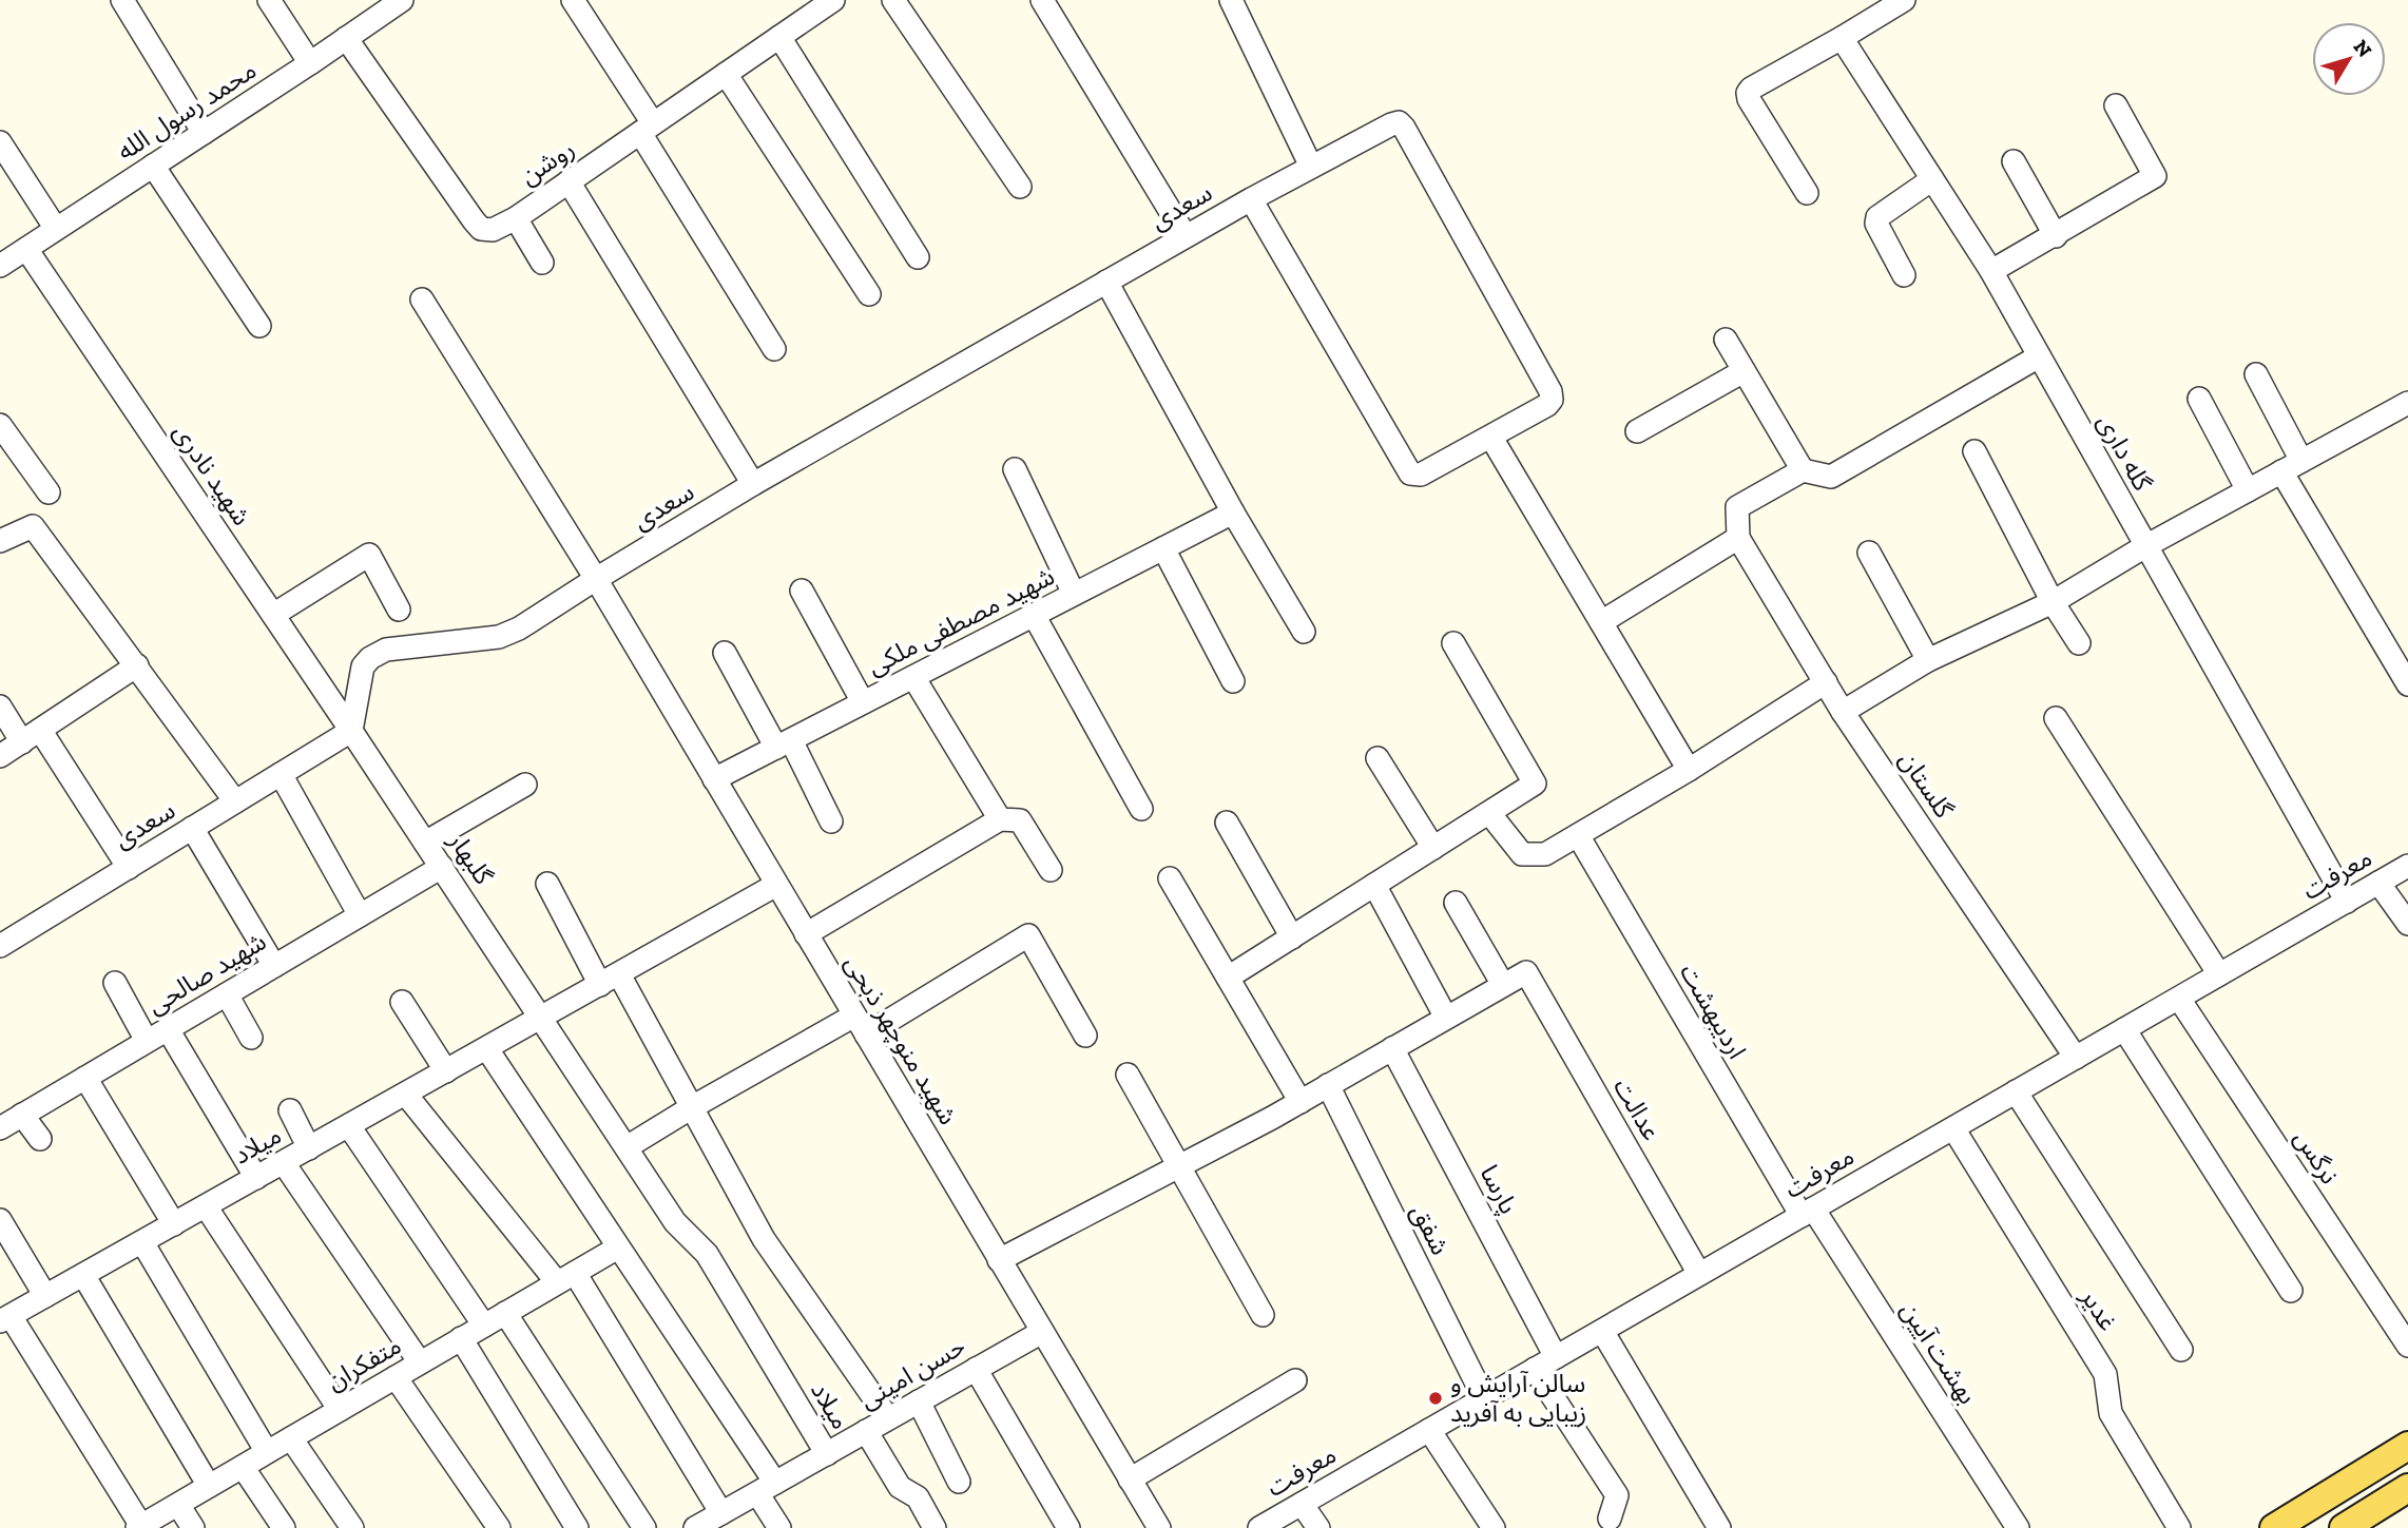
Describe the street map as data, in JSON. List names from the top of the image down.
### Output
{
  "streets": {
    "street": [
      "محمد رسول الله",
      "روشن",
      "سعدی",
      "گله داری",
      "شهید نادری",
      "شهید مصطفی ملکی",
      "گلستان",
      "گلبهار",
      "معرفت",
      "شهید صالحی",
      "اردیبهشت",
      "شهید منوچهر ذبحی",
      "عدالت",
      "میلاد",
      "نرگس",
      "پارسا",
      "شفق",
      "غدیر",
      "بهشت آیین",
      "متفکران",
      "حسن امینی"
    ]
  },
  "crossings": [
    ["محمد رسول الله", "روشن"],
    ["محمد رسول الله", "شهید نادری"],
    ["سعدی", "شهید نادری"],
    ["سعدی", "گلبهار"],
    ["سعدی", "شهید منوچهر ذبحی"],
    ["گله داری", "معرفت"],
    ["شهید نادری", "گلبهار"],
    ["شهید مصطفی ملکی", "شهید منوچهر ذبحی"],
    ["گلستان", "معرفت"],
    ["گلبهار", "شهید صالحی"],
    ["گلبهار", "میلاد"],
    ["معرفت", "اردیبهشت"],
    ["معرفت", "عدالت"],
    ["معرفت", "نرگس"],
    ["معرفت", "پارسا"],
    ["معرفت", "شفق"],
    ["معرفت", "غدیر"],
    ["معرفت", "بهشت آیین"],
    ["اردیبهشت", "بهشت آیین"],
    ["شهید منوچهر ذبحی", "میلاد"],
    ["شهید منوچهر ذبحی", "حسن امینی"],
    ["میلاد", "حسن امینی"]
  ],
  "places": ["سالن آرایش و زیبایی به آفرید"],
  "north": "top right"
}
